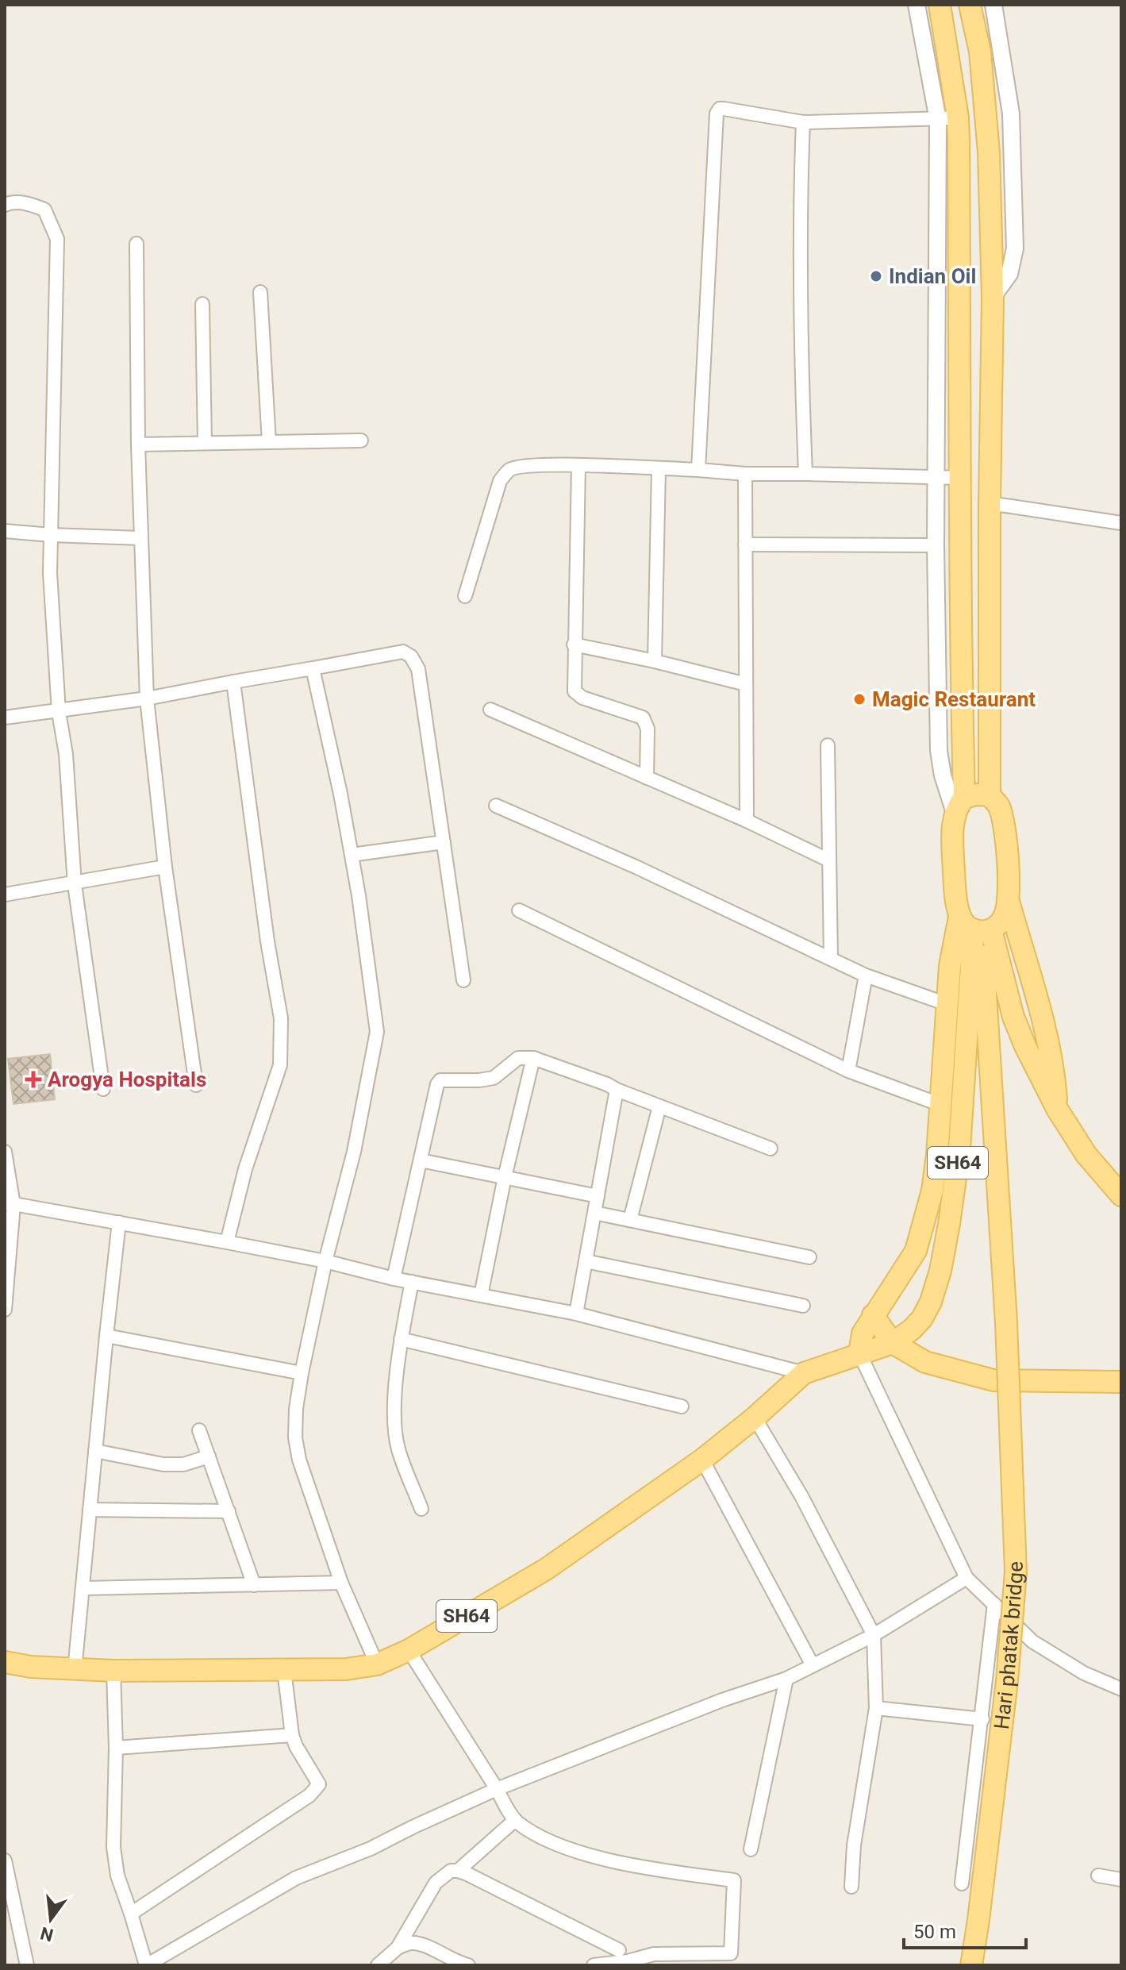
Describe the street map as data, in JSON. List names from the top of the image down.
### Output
{
  "streets": {
    "main road": ["SH64", "Hari phatak bridge"]
  },
  "crossings": [
    ["SH64", "Hari phatak bridge"]
  ],
  "places": {
    "other": ["Indian Oil", "Magic Restaurant"],
    "health": ["Arogya Hospitals"]
  },
  "scale_bar": "50 m",
  "north": "bottom"
}
